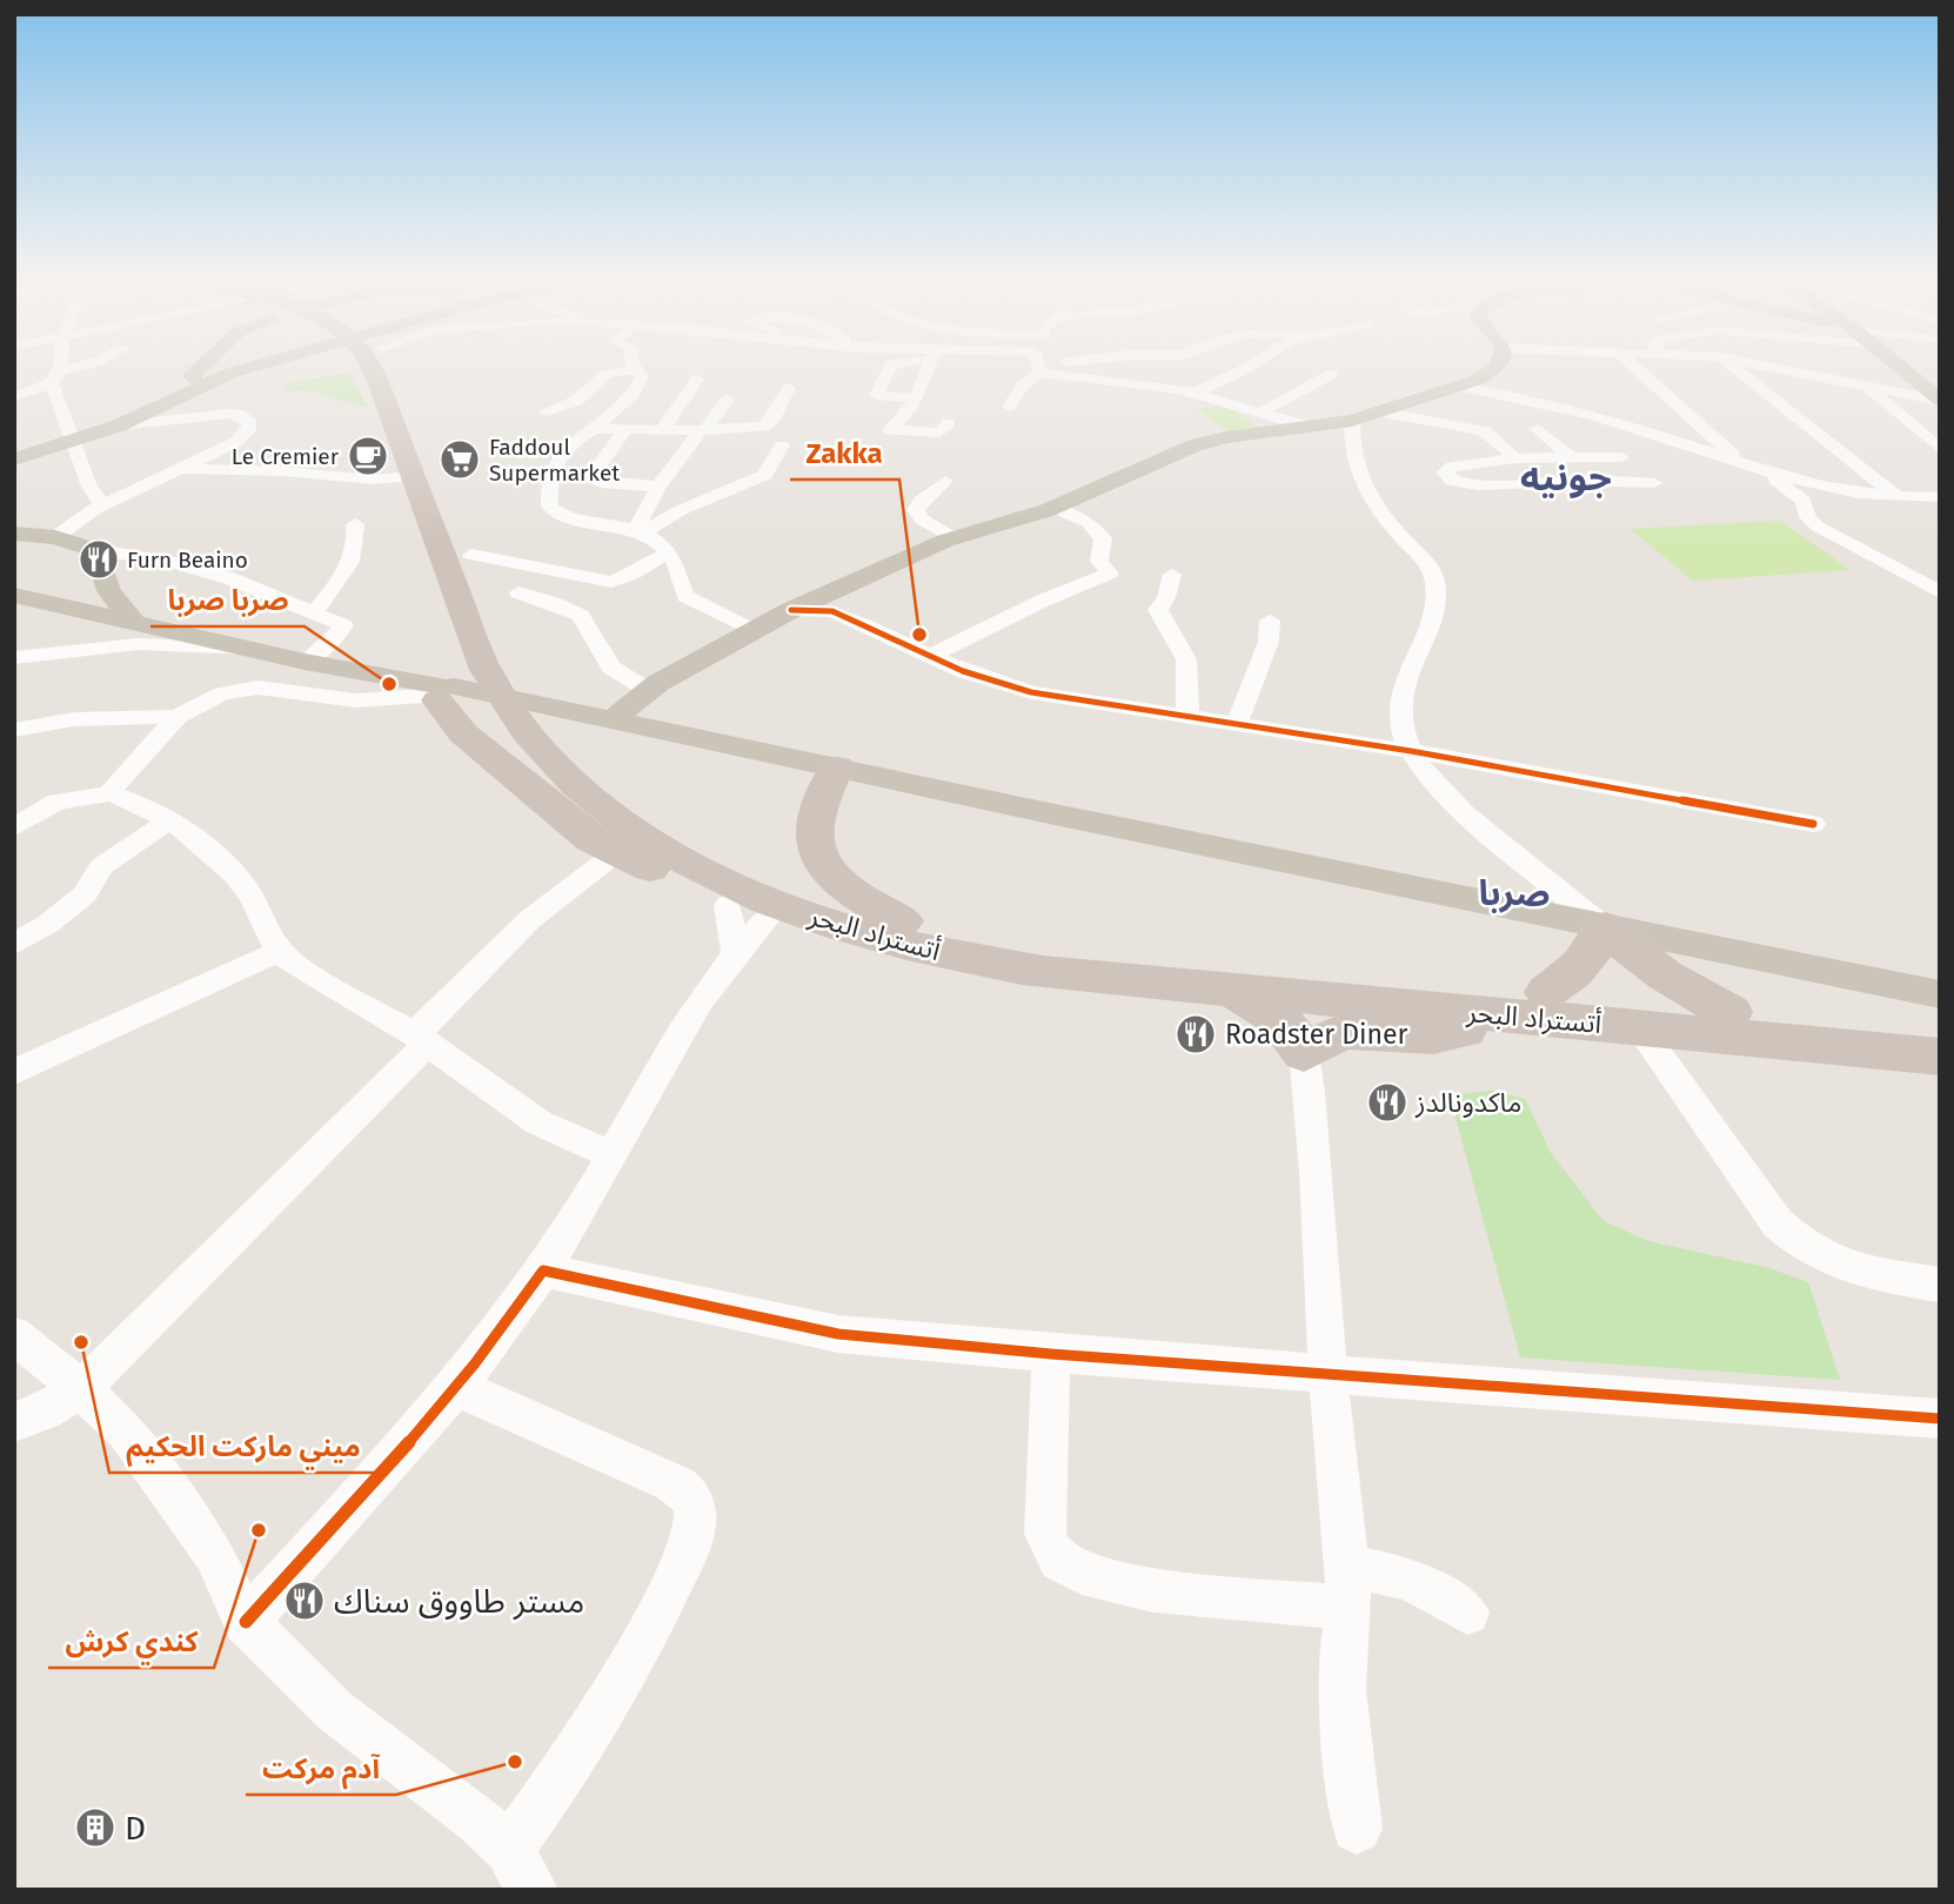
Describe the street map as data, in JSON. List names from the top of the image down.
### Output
{
  "streets": {
    "highway": ["أتستراد البحر"]
  },
  "districts": ["جونيه", "صربا"],
  "places": {
    "cafe": ["Le Cremier"],
    "supermarket": ["Faddoul Supermarket"],
    "restaurant": [
      "Furn Beaino",
      "Roadster Diner",
      "ماكدونالدز",
      "مستر طاووق سناك"
    ],
    "other": [
      "Zakka",
      "صربا صربا",
      "ميني ماركت الحكيم",
      "كندي كرش",
      "آدم مركت"
    ],
    "building": ["D"]
  }
}
